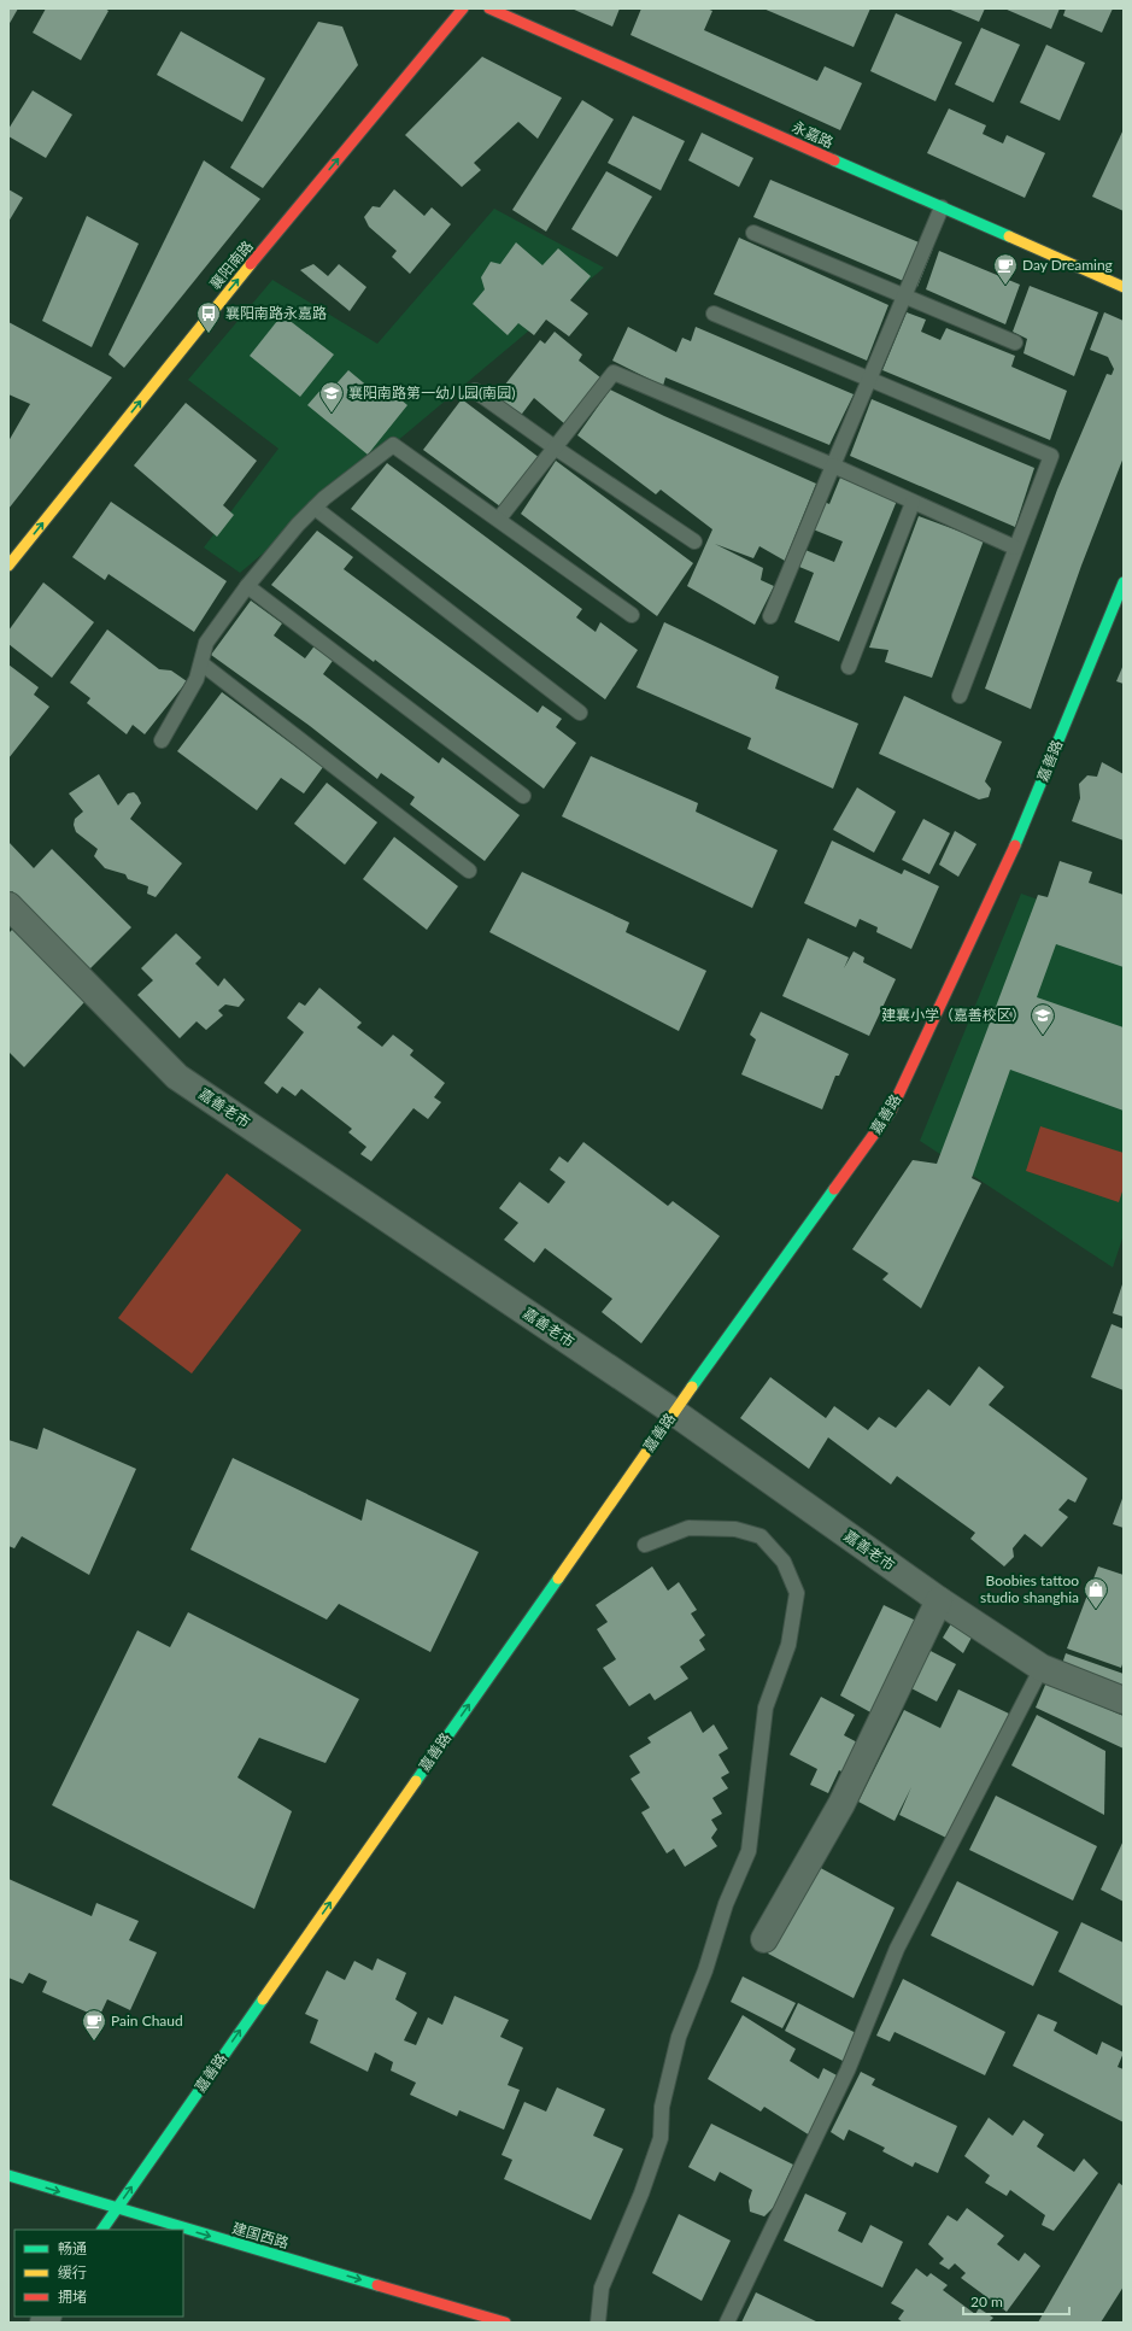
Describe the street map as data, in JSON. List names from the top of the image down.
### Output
{
  "streets": {
    "street": [
      "永嘉路",
      "襄阳南路",
      "嘉善路",
      "嘉善老市",
      "建国西路"
    ]
  },
  "crossings": [
    ["嘉善路", "嘉善老市"],
    ["嘉善路", "建国西路"]
  ],
  "one_way": ["襄阳南路", "嘉善路", "建国西路"],
  "places": {
    "cafe": ["Day Dreaming", "Pain Chaud"],
    "bus stop": ["襄阳南路永嘉路"],
    "school or university": ["襄阳南路第一幼儿园(南园)", "建襄小学（嘉善校区）"],
    "shop": ["Boobies tattoo studio shanghia"]
  },
  "legend": ["畅通", "缓行", "拥堵"],
  "scale_bar": "20 m"
}
